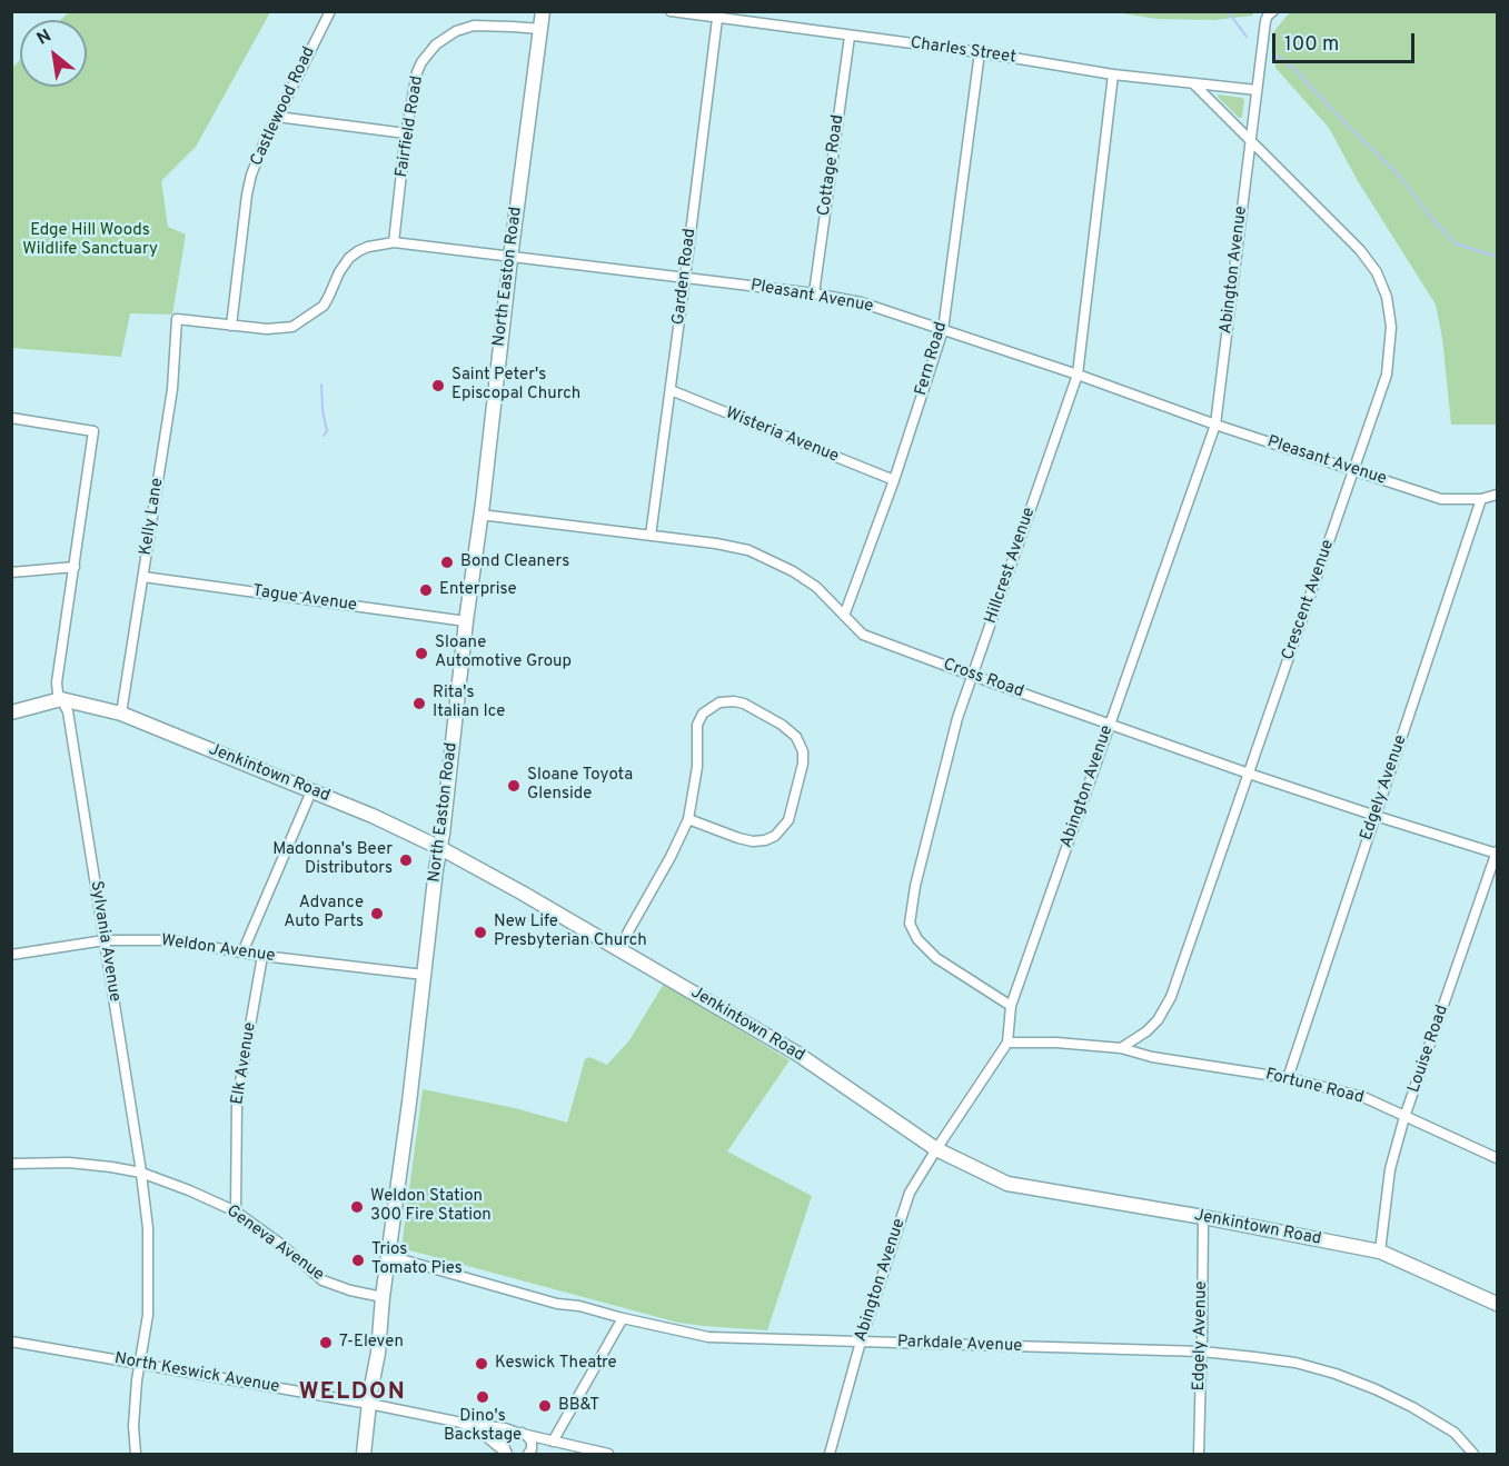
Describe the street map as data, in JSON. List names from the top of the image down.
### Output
{
  "streets": {
    "street": [
      "Charles Street",
      "Castlewood Road",
      "Fairfield Road",
      "Cottage Road",
      "Abington Avenue",
      "North Easton Road",
      "Garden Road",
      "Pleasant Avenue",
      "Fern Road",
      "Wisteria Avenue",
      "Kelly Lane",
      "Hillcrest Avenue",
      "Tague Avenue",
      "Crescent Avenue",
      "Cross Road",
      "Jenkintown Road",
      "Edgely Avenue",
      "Sylvania Avenue",
      "Weldon Avenue",
      "Louise Road",
      "Elk Avenue",
      "Fortune Road",
      "Geneva Avenue",
      "Parkdale Avenue",
      "North Keswick Avenue"
    ]
  },
  "crossings": [
    ["Charles Street", "Cottage Road"],
    ["Charles Street", "Abington Avenue"],
    ["Charles Street", "Garden Road"],
    ["Charles Street", "Fern Road"],
    ["Charles Street", "Hillcrest Avenue"],
    ["Charles Street", "Crescent Avenue"],
    ["Castlewood Road", "Pleasant Avenue"],
    ["Fairfield Road", "North Easton Road"],
    ["Fairfield Road", "Pleasant Avenue"],
    ["Cottage Road", "Pleasant Avenue"],
    ["Abington Avenue", "Pleasant Avenue"],
    ["Abington Avenue", "Hillcrest Avenue"],
    ["Abington Avenue", "Crescent Avenue"],
    ["Abington Avenue", "Cross Road"],
    ["Abington Avenue", "Jenkintown Road"],
    ["Abington Avenue", "Parkdale Avenue"],
    ["North Easton Road", "Pleasant Avenue"],
    ["North Easton Road", "Tague Avenue"],
    ["North Easton Road", "Cross Road"],
    ["North Easton Road", "Jenkintown Road"],
    ["North Easton Road", "Weldon Avenue"],
    ["North Easton Road", "Geneva Avenue"],
    ["North Easton Road", "Parkdale Avenue"],
    ["North Easton Road", "North Keswick Avenue"],
    ["Garden Road", "Pleasant Avenue"],
    ["Garden Road", "Wisteria Avenue"],
    ["Garden Road", "Cross Road"],
    ["Pleasant Avenue", "Fern Road"],
    ["Pleasant Avenue", "Kelly Lane"],
    ["Pleasant Avenue", "Hillcrest Avenue"],
    ["Pleasant Avenue", "Crescent Avenue"],
    ["Pleasant Avenue", "Edgely Avenue"],
    ["Fern Road", "Wisteria Avenue"],
    ["Fern Road", "Cross Road"],
    ["Kelly Lane", "Tague Avenue"],
    ["Kelly Lane", "Jenkintown Road"],
    ["Hillcrest Avenue", "Cross Road"],
    ["Crescent Avenue", "Cross Road"],
    ["Crescent Avenue", "Fortune Road"],
    ["Cross Road", "Edgely Avenue"],
    ["Cross Road", "Louise Road"],
    ["Jenkintown Road", "Edgely Avenue"],
    ["Jenkintown Road", "Sylvania Avenue"],
    ["Jenkintown Road", "Louise Road"],
    ["Edgely Avenue", "Fortune Road"],
    ["Edgely Avenue", "Parkdale Avenue"],
    ["Sylvania Avenue", "Weldon Avenue"],
    ["Sylvania Avenue", "Geneva Avenue"],
    ["Sylvania Avenue", "North Keswick Avenue"],
    ["Weldon Avenue", "Elk Avenue"],
    ["Louise Road", "Fortune Road"],
    ["Elk Avenue", "Geneva Avenue"]
  ],
  "districts": ["WELDON"],
  "parks": ["Edge Hill Woods Wildlife Sanctuary"],
  "places": [
    "Saint Peter's Episcopal Church",
    "Bond Cleaners",
    "Enterprise",
    "Sloane Automotive Group",
    "Rita's Italian Ice",
    "Sloane Toyota Glenside",
    "Madonna's Beer Distributors",
    "Advance Auto Parts",
    "New Life Presbyterian Church",
    "Weldon Station 300 Fire Station",
    "Trios Tomato Pies",
    "7-Eleven",
    "Keswick Theatre",
    "Dino's Backstage",
    "BB&T"
  ],
  "scale_bar": "100 m",
  "north": "top left"
}
